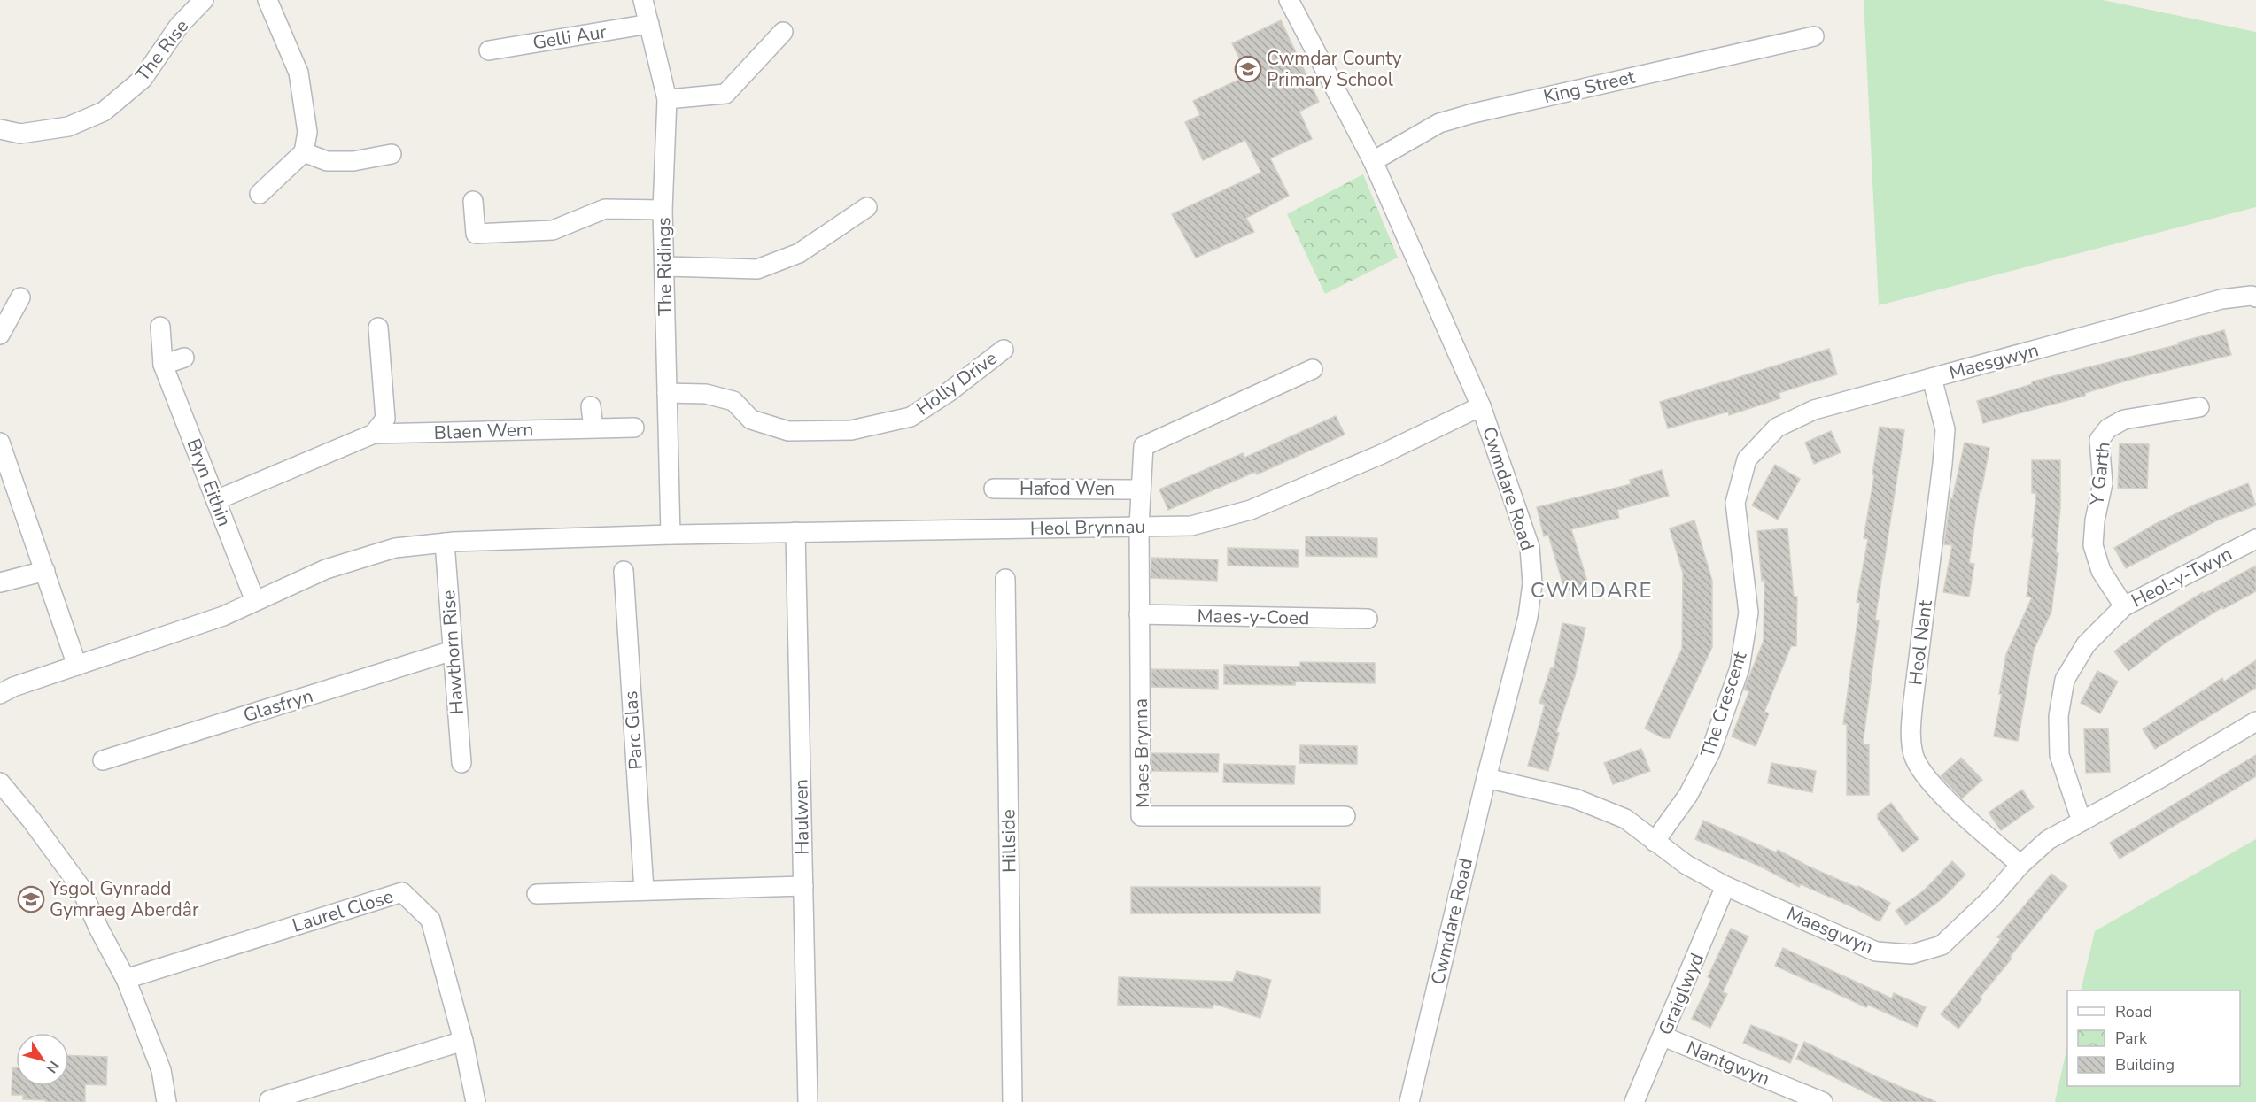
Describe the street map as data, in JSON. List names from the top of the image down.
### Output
{
  "streets": {
    "street": [
      "Gelli Aur",
      "The Rise",
      "King Street",
      "The Ridings",
      "Maesgwyn",
      "Holly Drive",
      "Blaen Wern",
      "Y Garth",
      "Bryn Eithin",
      "Hafod Wen",
      "Cwmdare Road",
      "Heol Brynnau",
      "Heol-y-Twyn",
      "Maes-y-Coed",
      "Heol Nant",
      "Hawthorn Rise",
      "The Crescent",
      "Glasfryn",
      "Parc Glas",
      "Maes Brynna",
      "Haulwen",
      "Hillside",
      "Laurel Close",
      "Graiglwyd",
      "Nantgwyn"
    ]
  },
  "crossings": [
    ["Gelli Aur", "The Ridings"],
    ["King Street", "Cwmdare Road"],
    ["The Ridings", "Holly Drive"],
    ["The Ridings", "Heol Brynnau"],
    ["Maesgwyn", "Cwmdare Road"],
    ["Maesgwyn", "Heol-y-Twyn"],
    ["Maesgwyn", "Heol Nant"],
    ["Maesgwyn", "The Crescent"],
    ["Maesgwyn", "Graiglwyd"],
    ["Blaen Wern", "Bryn Eithin"],
    ["Y Garth", "Heol-y-Twyn"],
    ["Bryn Eithin", "Heol Brynnau"],
    ["Cwmdare Road", "Heol Brynnau"],
    ["Heol Brynnau", "Hawthorn Rise"],
    ["Heol Brynnau", "Haulwen"],
    ["Maes-y-Coed", "Maes Brynna"],
    ["Hawthorn Rise", "Glasfryn"],
    ["Graiglwyd", "Nantgwyn"]
  ],
  "districts": ["CWMDARE"],
  "places": {
    "school or university": ["Cwmdar County Primary School", "Ysgol Gynradd Gymraeg Aberdâr"]
  },
  "legend": ["Road", "Park", "Building"],
  "north": "bottom right"
}
